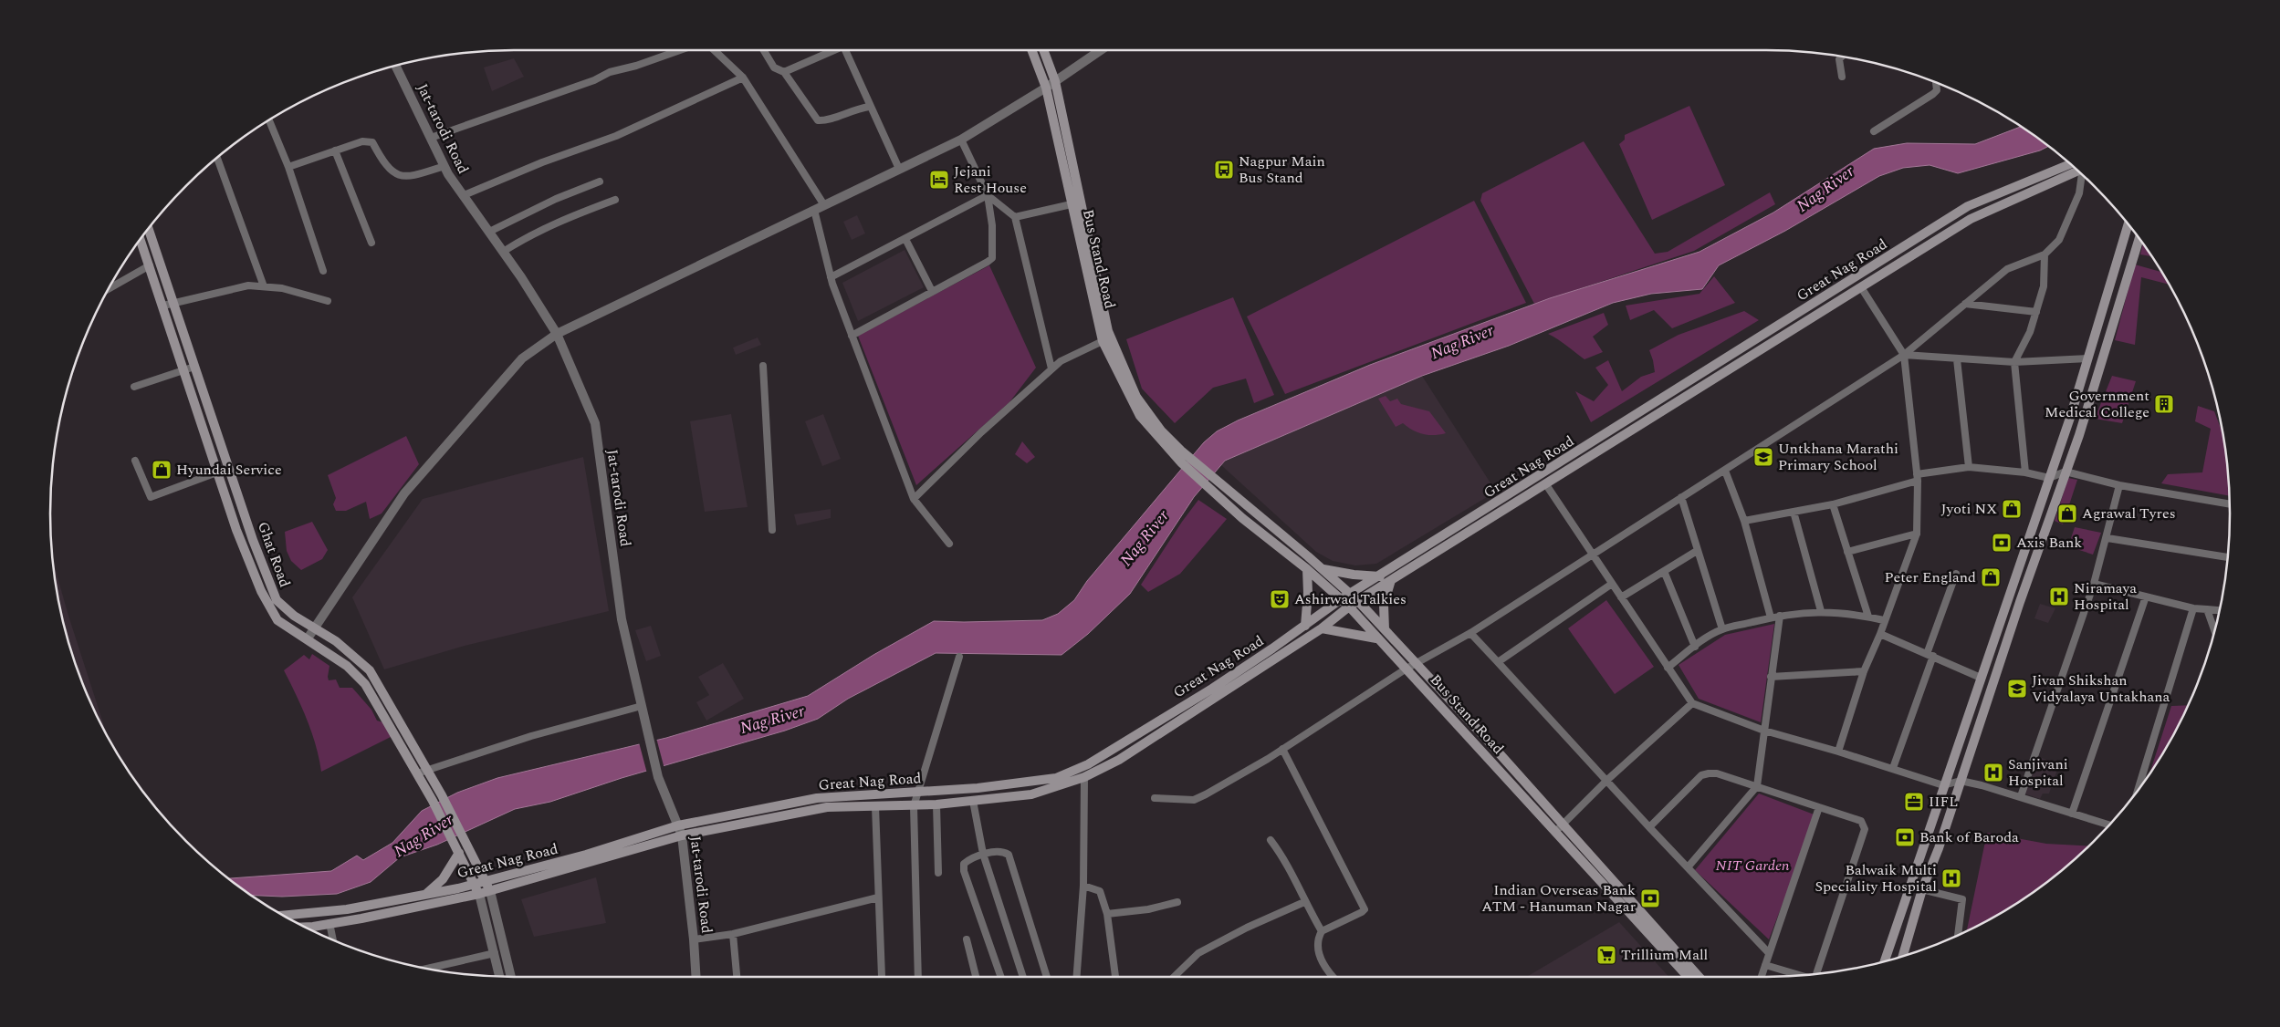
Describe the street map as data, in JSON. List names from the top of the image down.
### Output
{
  "streets": {
    "main road": ["Bus Stand Road", "Great Nag Road", "Ghat Road"],
    "street": ["Jat-tarodi Road"]
  },
  "crossings": [
    ["Jat-tarodi Road", "Great Nag Road"],
    ["Bus Stand Road", "Great Nag Road"],
    ["Great Nag Road", "Ghat Road"]
  ],
  "water": ["Nag River"],
  "parks": ["NIT Garden"],
  "places": {
    "bus stop": ["Nagpur Main Bus Stand"],
    "hotel": ["Jejani Rest House"],
    "building": ["Government Medical College"],
    "school or university": ["Untkhana Marathi Primary School", "Jivan Shikshan Vidyalaya Untakhana"],
    "shop": [
      "Hyundai Service",
      "Jyoti NX",
      "Agrawal Tyres",
      "Peter England"
    ],
    "bank": ["Axis Bank", "Bank of Baroda", "Indian Overseas Bank ATM - Hanuman Nagar"],
    "hospital": ["Niramaya Hospital", "Sanjivani Hospital", "Balwaik Multi Speciality Hospital"],
    "theatre": ["Ashirwad Talkies"],
    "office": ["IIFL"],
    "supermarket": ["Trillium Mall"]
  }
}
